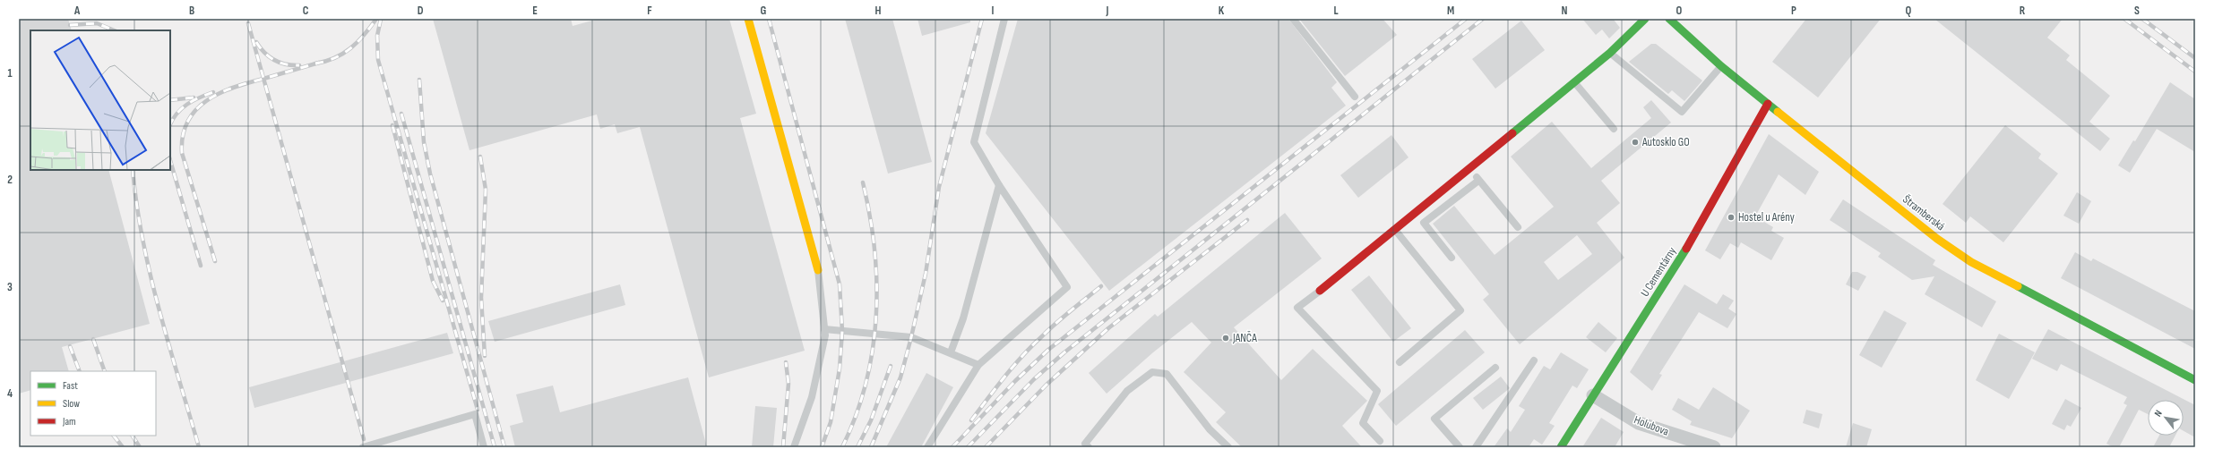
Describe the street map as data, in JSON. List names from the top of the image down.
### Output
{
  "streets": {
    "street": ["Štramberská", "U Cementárny", "Holubova"]
  },
  "crossings": [
    ["Štramberská", "U Cementárny"],
    ["U Cementárny", "Holubova"]
  ],
  "places": ["Autosklo GO", "Hostel u Arény", "JANČA"],
  "legend": ["Fast", "Slow", "Jam"],
  "north": "top left",
  "grid": {
    "columns": [
      "A",
      "B",
      "C",
      "D",
      "E",
      "F",
      "G",
      "H",
      "I",
      "J",
      "K",
      "L",
      "M",
      "N",
      "O",
      "P",
      "Q",
      "R",
      "S"
    ],
    "rows": [
      "1",
      "2",
      "3",
      "4"
    ]
  }
}
